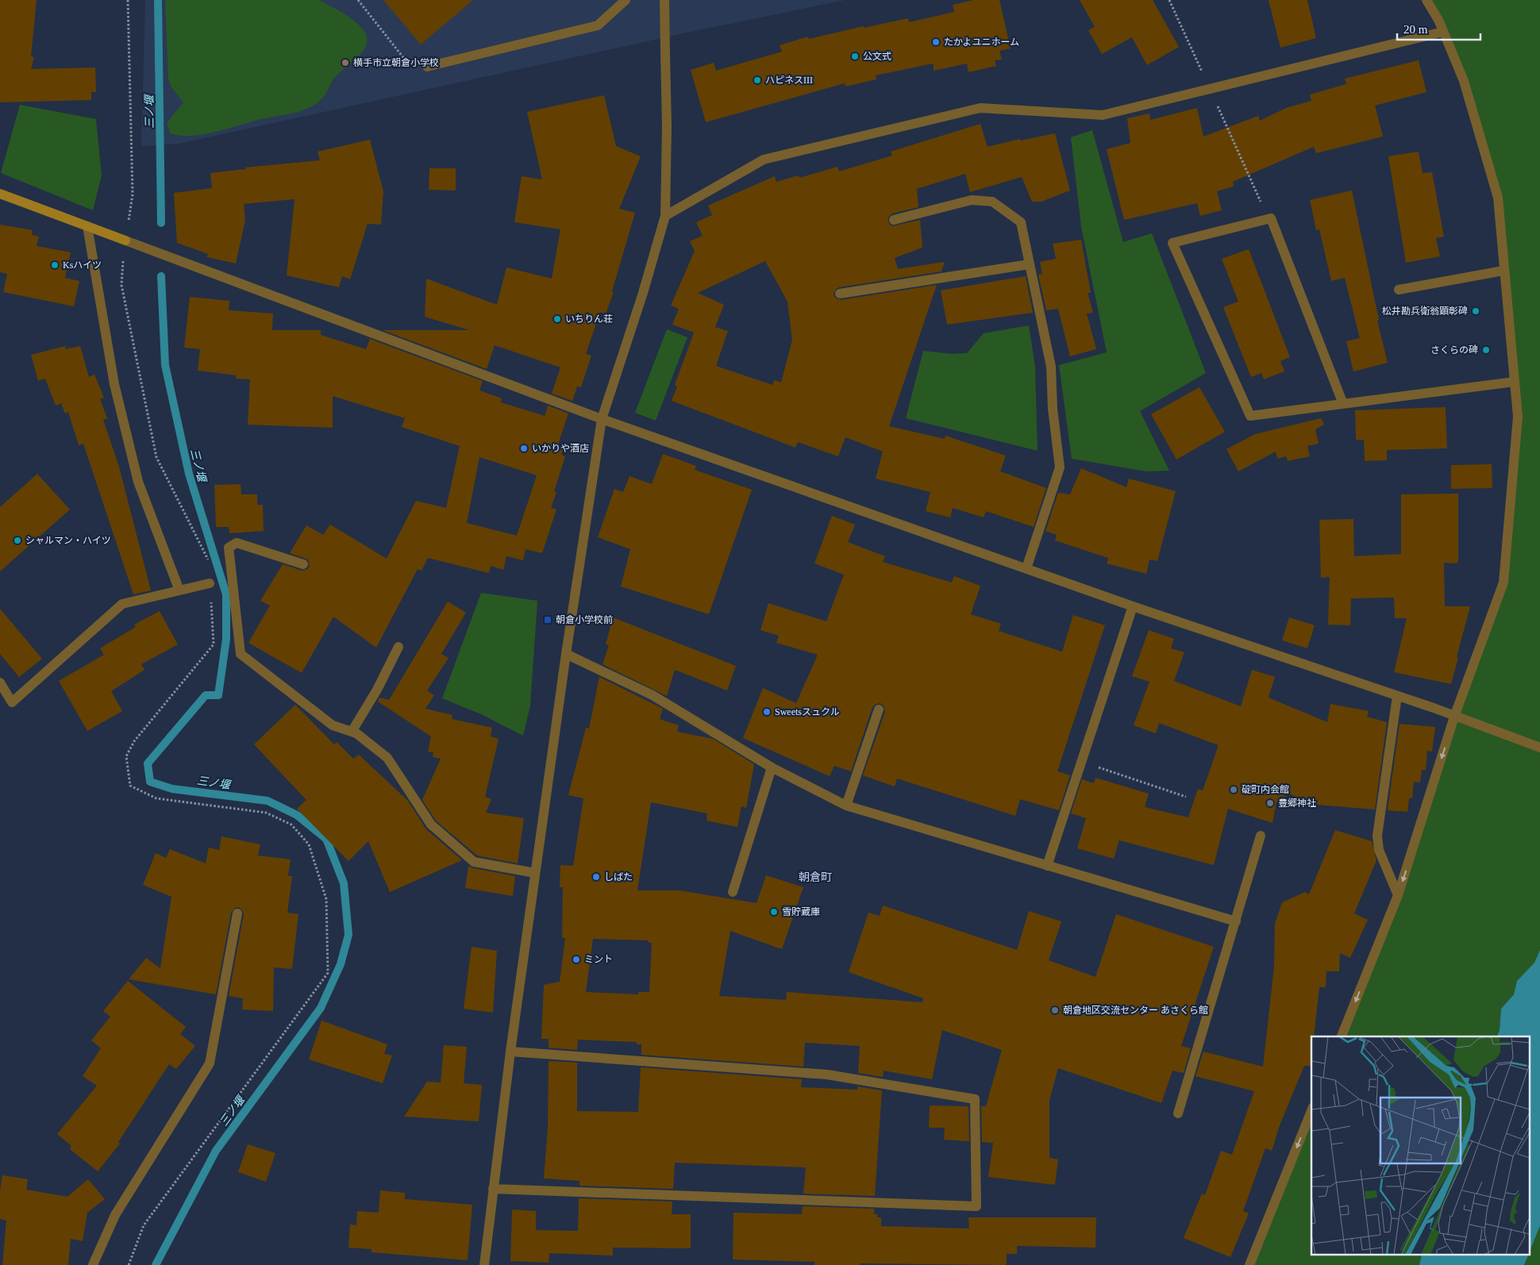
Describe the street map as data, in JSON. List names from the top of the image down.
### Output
{
  "districts": ["朝倉町"],
  "water": ["三ノ堰"],
  "places": {
    "other": [
      "たかよユニホーム",
      "公文式",
      "横手市立朝倉小学校",
      "ハピネスIII",
      "Ksハイツ",
      "松井勘兵衛翁顕彰碑",
      "いちりん荘",
      "さくらの碑",
      "いかりや酒店",
      "シャルマン・ハイツ",
      "Sweetsスュクル",
      "碇町内会館",
      "豊郷神社",
      "しばた",
      "雪貯蔵庫",
      "ミント",
      "朝倉地区交流センター あさくら館"
    ],
    "transit": ["朝倉小学校前"]
  },
  "scale_bar": "20 m"
}
